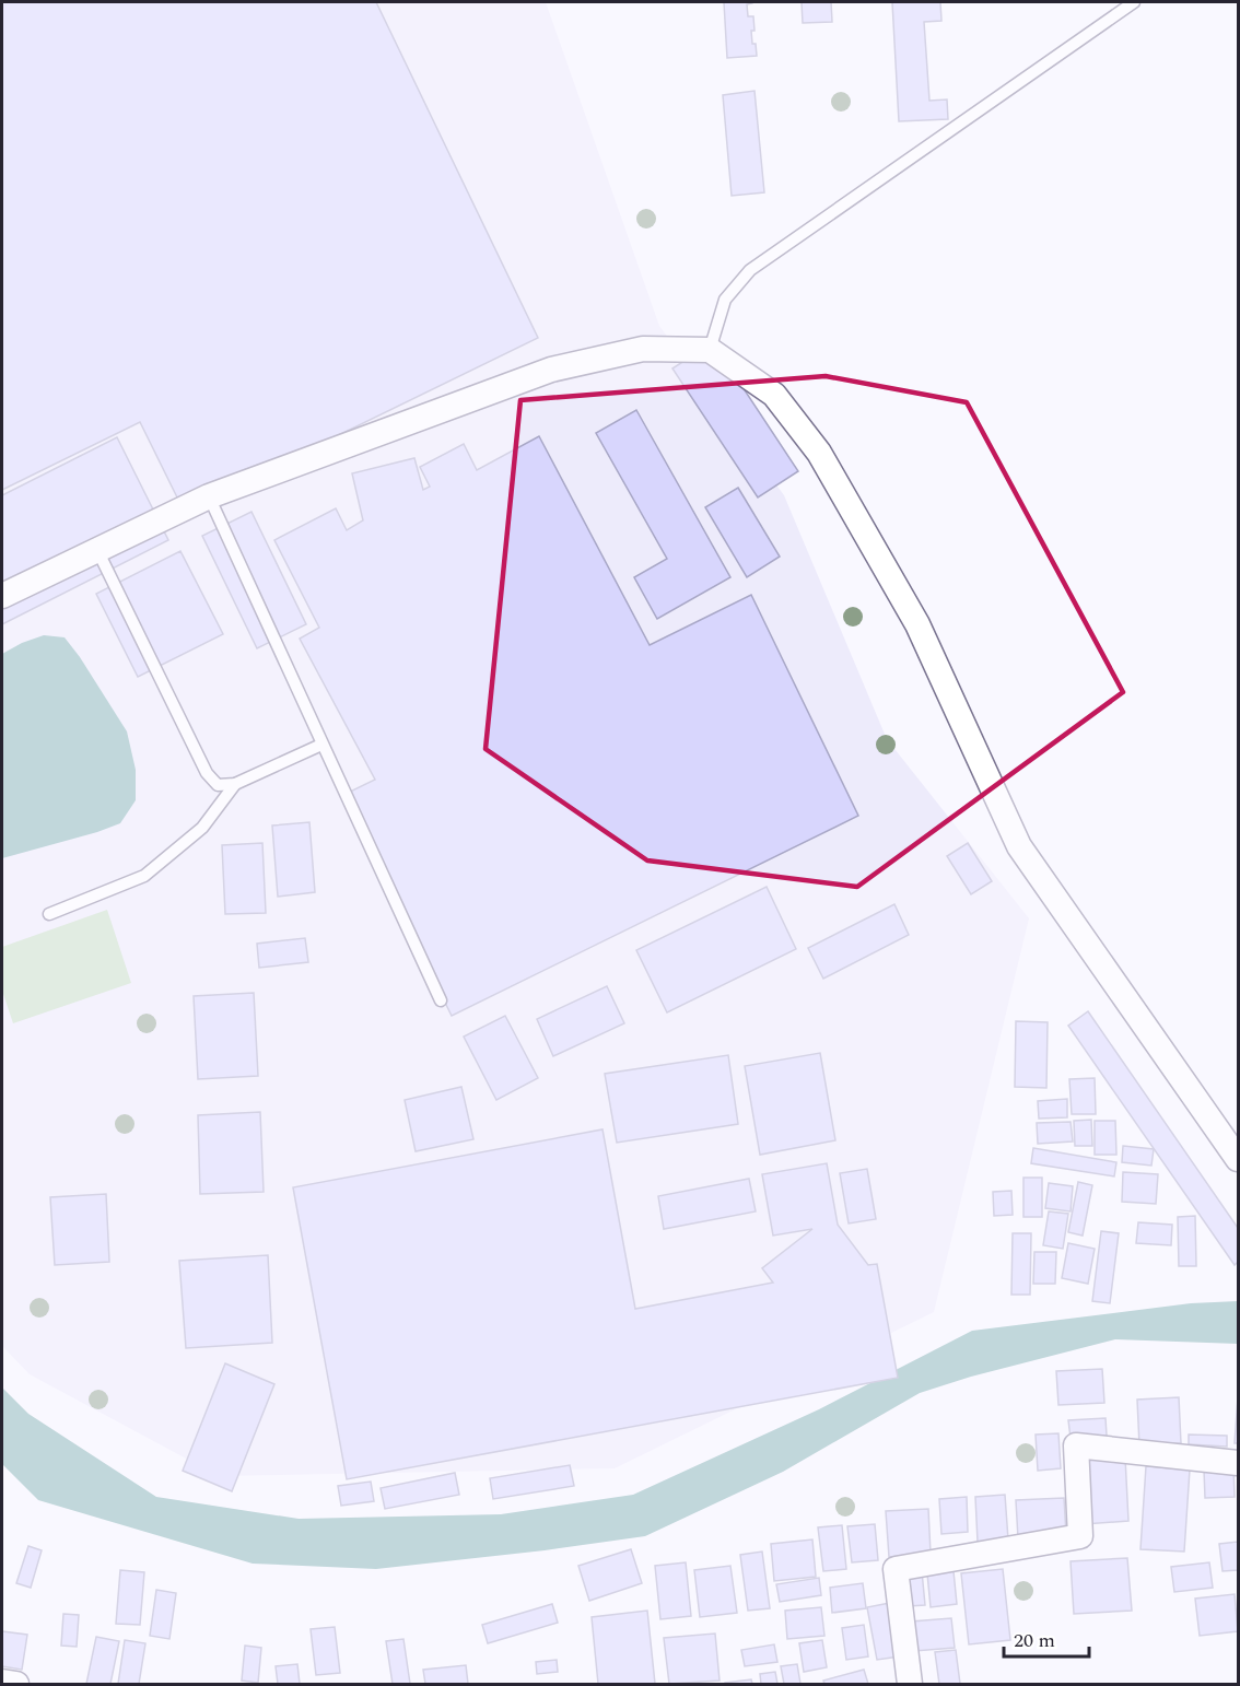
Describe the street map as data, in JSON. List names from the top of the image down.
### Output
{
  "scale_bar": "20 m"
}
